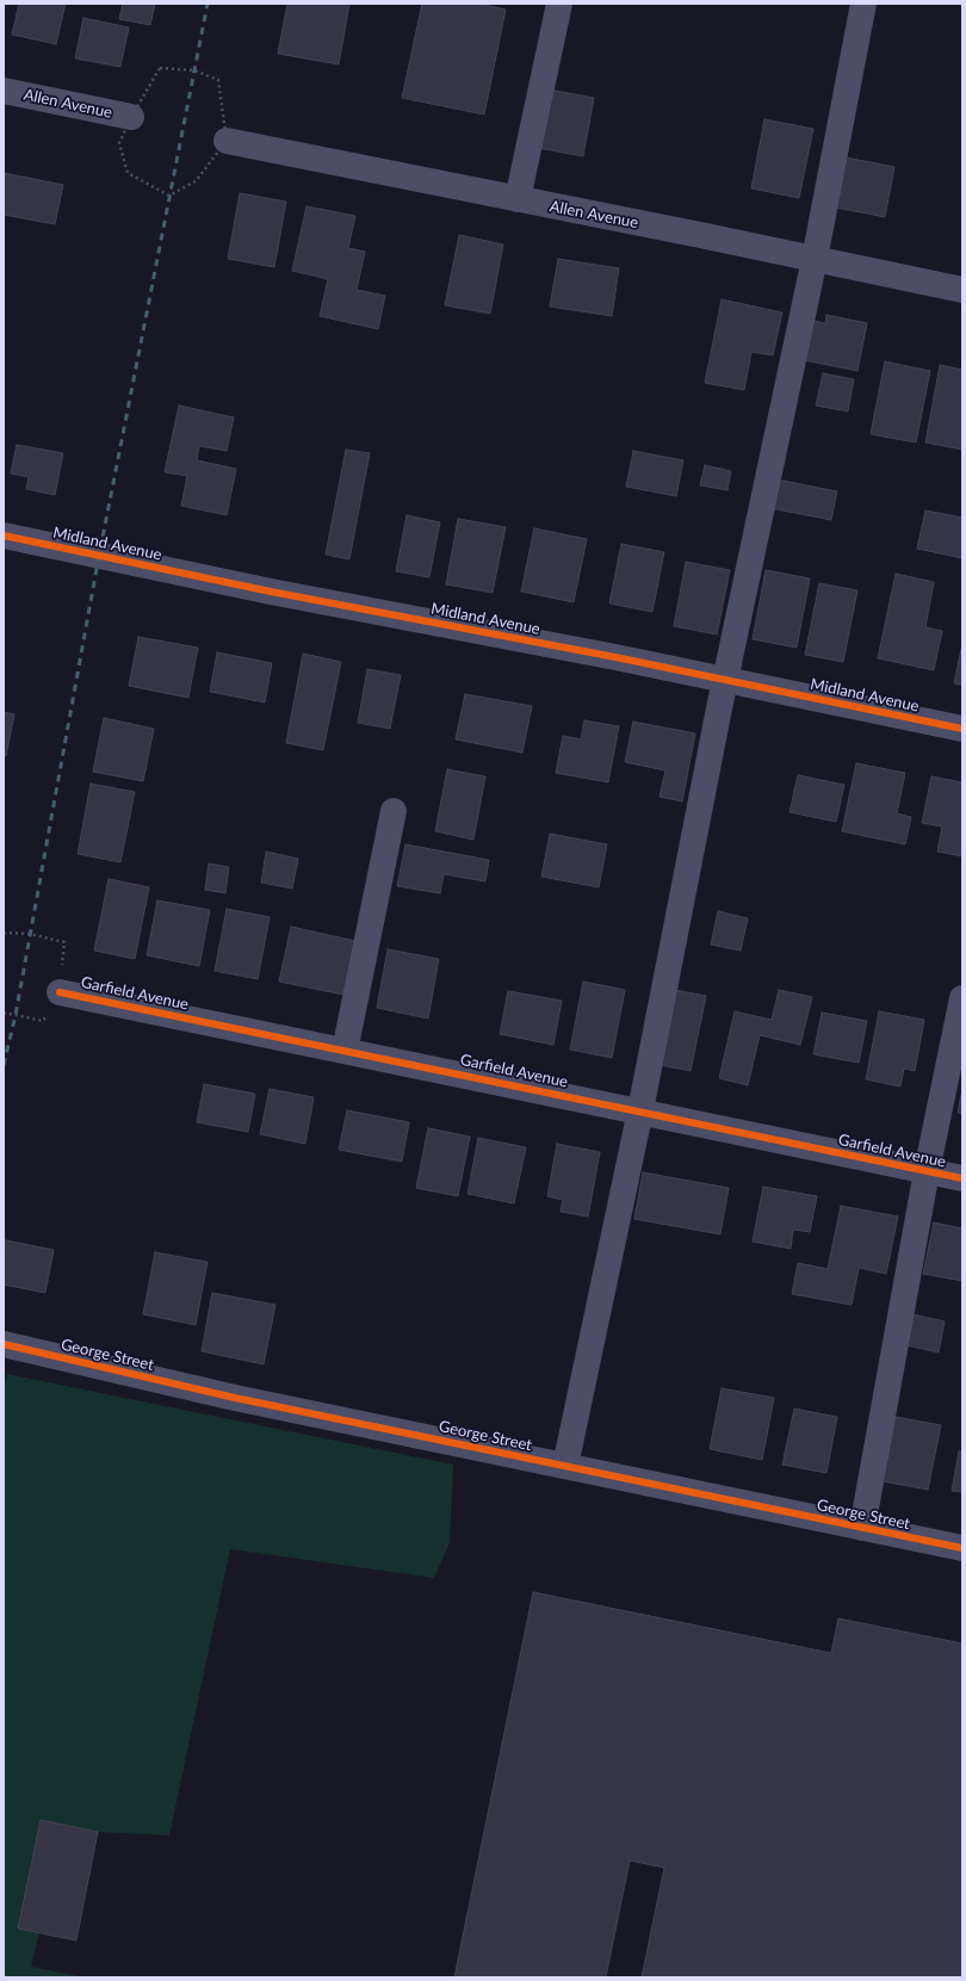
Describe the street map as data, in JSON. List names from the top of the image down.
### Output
{
  "streets": {
    "street": [
      "Allen Avenue",
      "Midland Avenue",
      "Garfield Avenue",
      "George Street"
    ]
  }
}
